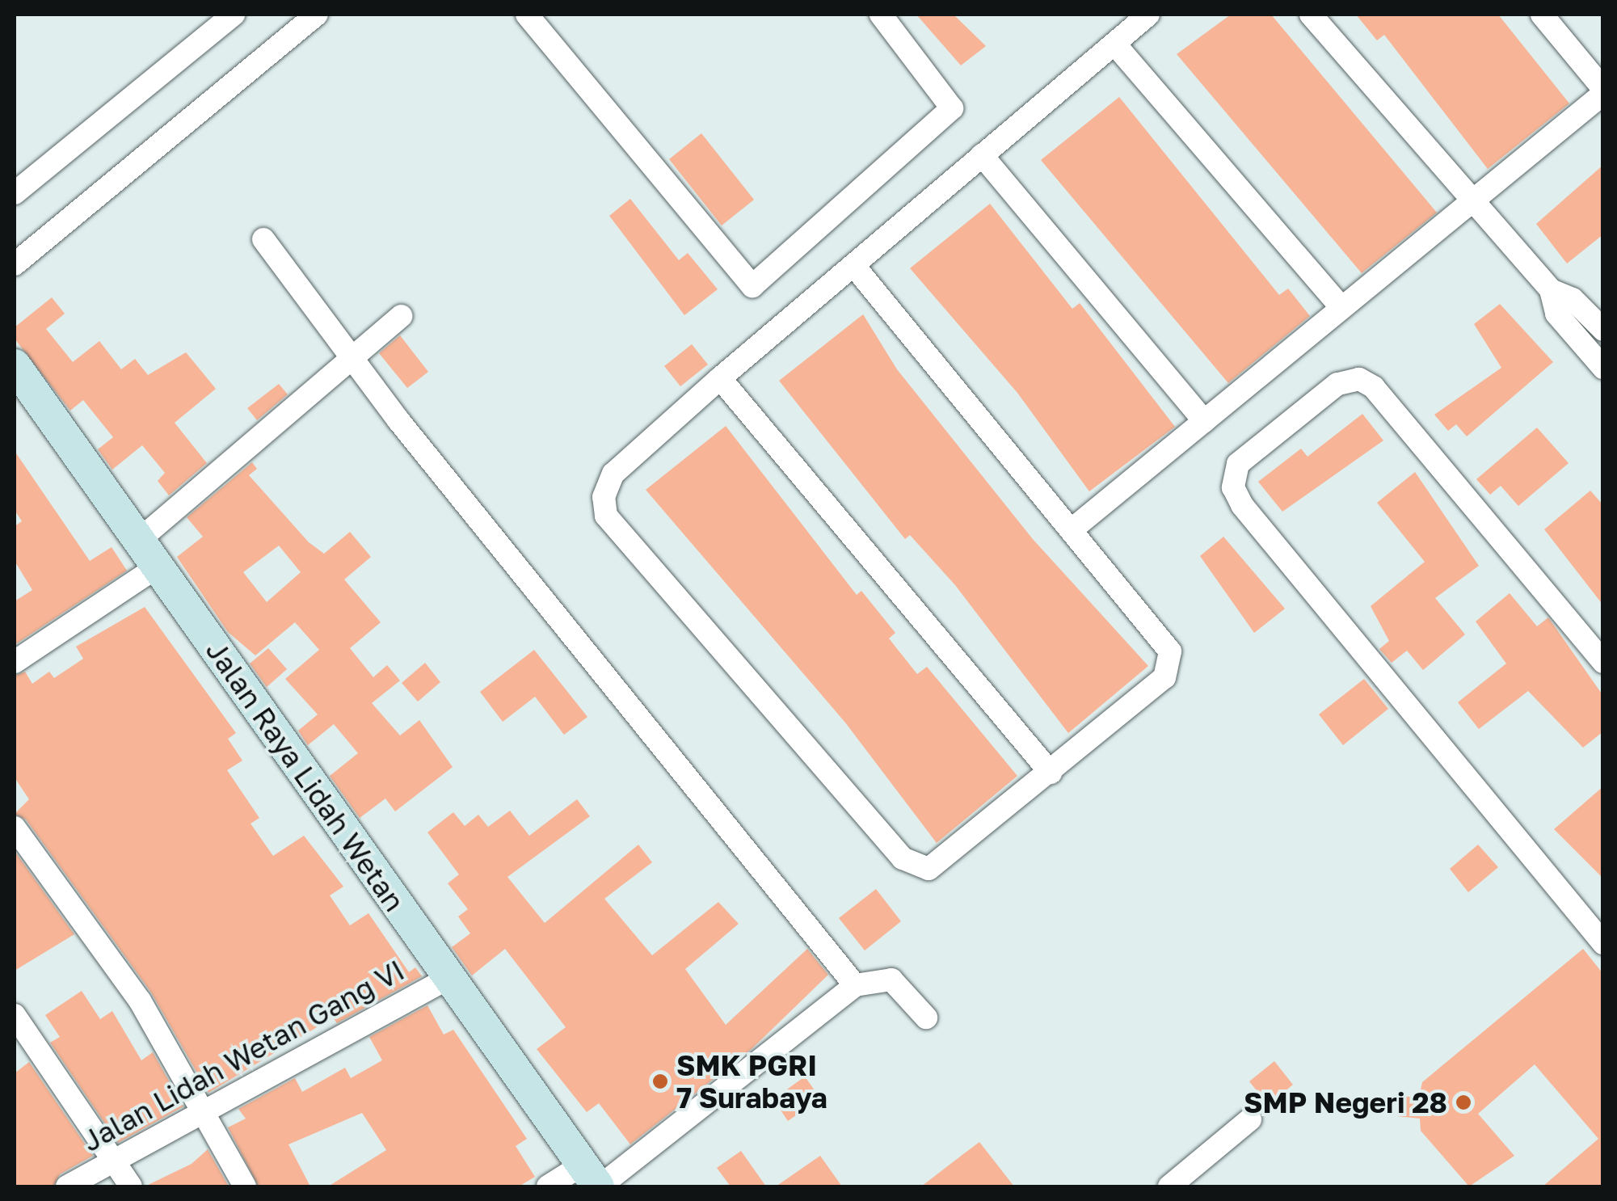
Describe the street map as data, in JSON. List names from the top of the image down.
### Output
{
  "streets": {
    "main road": ["Jalan Raya Lidah Wetan"],
    "street": ["Jalan Lidah Wetan Gang VI"]
  },
  "crossings": [
    ["Jalan Raya Lidah Wetan", "Jalan Lidah Wetan Gang VI"]
  ],
  "places": ["SMK PGRI 7 Surabaya", "SMP Negeri 28"]
}
